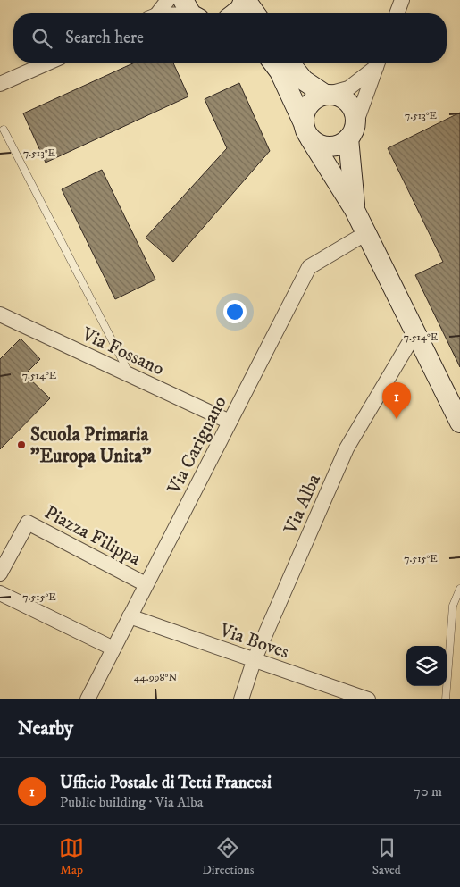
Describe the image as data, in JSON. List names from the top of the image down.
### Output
{
  "streets": {
    "street": [
      "Via Fossano",
      "Via Carignano",
      "Via Alba",
      "Piazza Filippa",
      "Via Boves"
    ]
  },
  "crossings": [
    ["Via Fossano", "Via Carignano"],
    ["Via Carignano", "Piazza Filippa"],
    ["Via Carignano", "Via Boves"],
    ["Via Alba", "Via Boves"]
  ],
  "places": ["Scuola Primaria \"Europa Unita\""],
  "page": {
    "search": "Search here",
    "pins": "1",
    "heading": "Nearby",
    "list": [
      {
        "mark": "1",
        "name": "Ufficio Postale di Tetti Francesi",
        "note": "Public building · Via Alba",
        "value": "70 m"
      }
    ],
    "nav": ["Map", "Directions", "Saved"]
  },
  "coordinates": [
    "7.513°E",
    "7.514°E",
    "7.515°E",
    "44.998°N"
  ]
}
